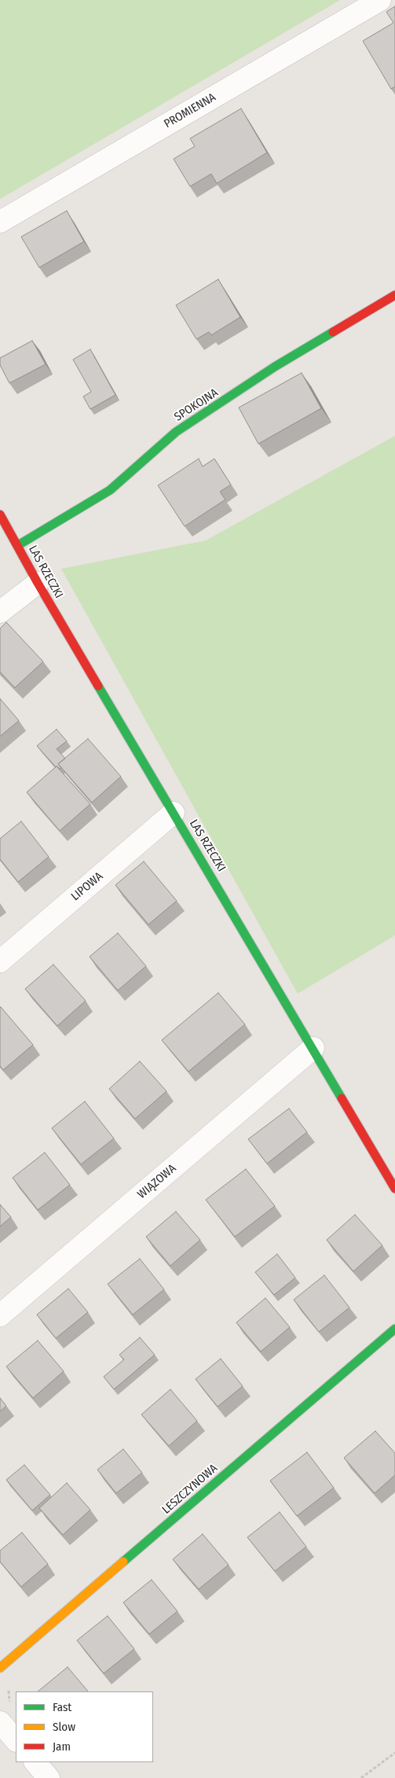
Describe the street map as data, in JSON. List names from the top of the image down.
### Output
{
  "streets": {
    "street": [
      "PROMIENNA",
      "SPOKOJNA",
      "LAS RZECZKI",
      "LIPOWA",
      "WIĄZOWA",
      "LESZCZYNOWA"
    ]
  },
  "crossings": [
    ["SPOKOJNA", "LAS RZECZKI"],
    ["LAS RZECZKI", "LIPOWA"],
    ["LAS RZECZKI", "WIĄZOWA"]
  ],
  "legend": ["Fast", "Slow", "Jam"]
}
